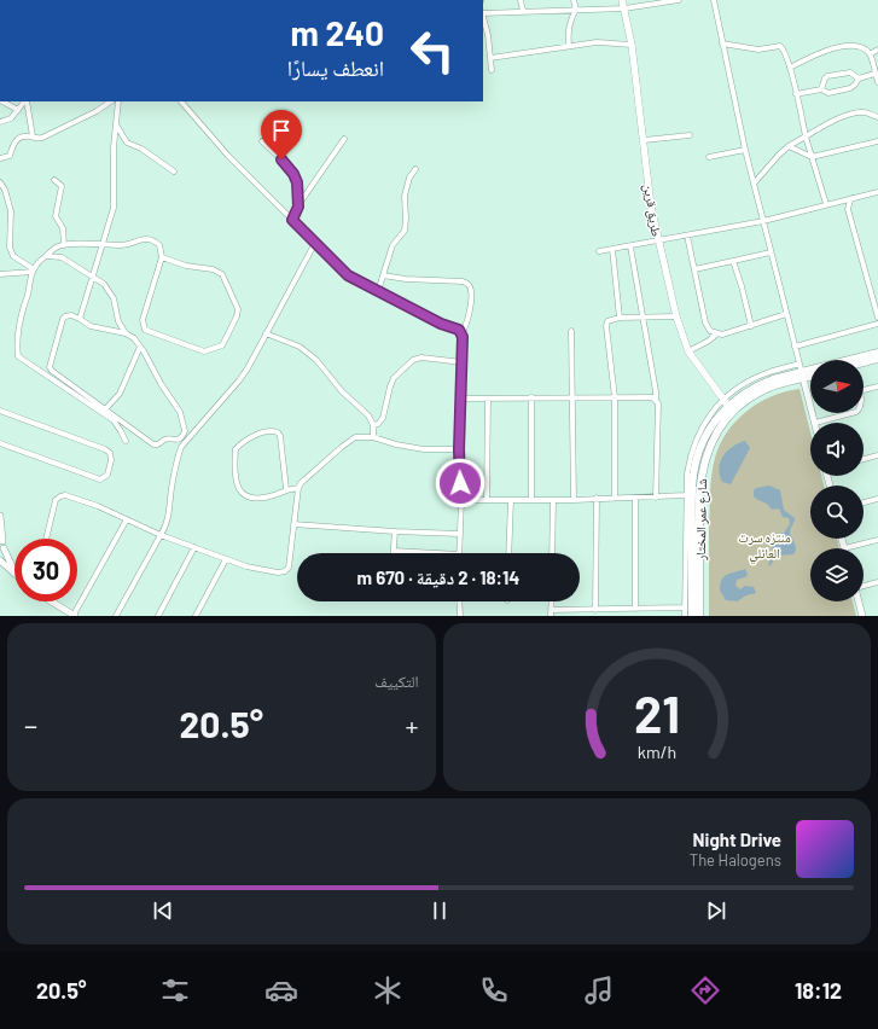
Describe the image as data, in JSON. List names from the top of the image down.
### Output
{
  "streets": {
    "main road": ["طريق قرين", "شارع عمر المختار"]
  },
  "parks": ["منتزه سرت العائلي"],
  "north": "right",
  "page": {
    "turn": ["240 m", "انعطف يسارًا"],
    "limit": "30",
    "trip": "18:14 · 2 دقيقة · 670 m",
    "tile": "التكييف",
    "heat": ["−", "20.5°", "+"],
    "song": ["Night Drive", "The Halogens"],
    "tabs": ["18:12", "20.5°"],
    "gauge": ["21", "km/h"]
  }
}
